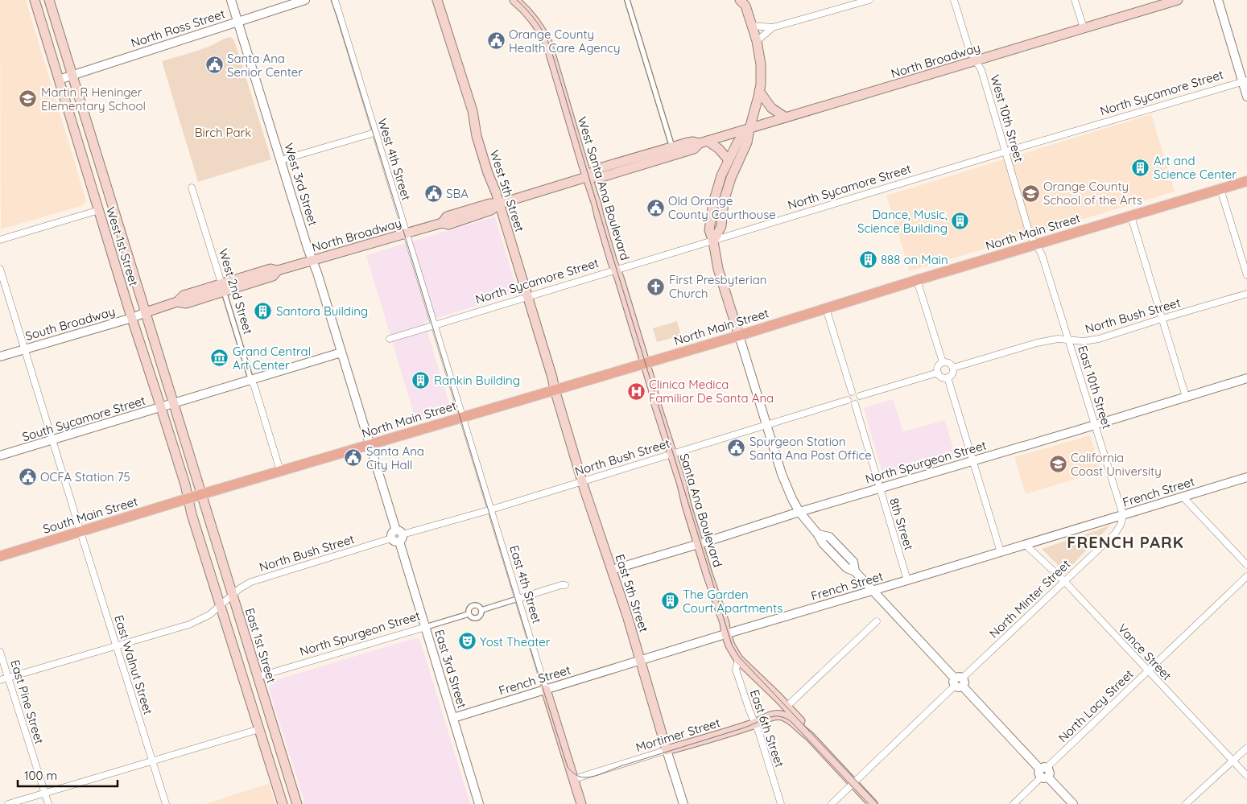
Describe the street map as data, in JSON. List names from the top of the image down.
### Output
{
  "streets": {
    "main road": [
      "North Broadway",
      "West Santa Ana Boulevard",
      "West 5th Street",
      "North Main Street",
      "West 1st Street",
      "Santa Ana Boulevard",
      "South Main Street",
      "East 4th Street",
      "East 5th Street",
      "East 1st Street",
      "Mortimer Street"
    ],
    "street": [
      "North Ross Street",
      "North Sycamore Street",
      "West 10th Street",
      "West 4th Street",
      "West 3rd Street",
      "West 2nd Street",
      "North Bush Street",
      "South Broadway",
      "East 10th Street",
      "South Sycamore Street",
      "North Spurgeon Street",
      "French Street",
      "8th Street",
      "North Minter Street",
      "Vance Street",
      "East Walnut Street",
      "East 3rd Street",
      "East Pine Street",
      "North Lacy Street",
      "East 6th Street"
    ]
  },
  "crossings": [
    ["North Ross Street", "West 3rd Street"],
    ["North Ross Street", "West 1st Street"],
    ["North Broadway", "West 10th Street"],
    ["North Broadway", "West 4th Street"],
    ["North Broadway", "West 3rd Street"],
    ["North Broadway", "West Santa Ana Boulevard"],
    ["North Broadway", "West 5th Street"],
    ["North Broadway", "West 1st Street"],
    ["North Broadway", "West 2nd Street"],
    ["North Broadway", "South Broadway"],
    ["North Sycamore Street", "West 10th Street"],
    ["North Sycamore Street", "West 4th Street"],
    ["North Sycamore Street", "West Santa Ana Boulevard"],
    ["North Sycamore Street", "West 5th Street"],
    ["West 10th Street", "North Main Street"],
    ["West 10th Street", "East 10th Street"],
    ["West 4th Street", "North Main Street"],
    ["West 4th Street", "East 4th Street"],
    ["West 3rd Street", "North Main Street"],
    ["West 3rd Street", "East 3rd Street"],
    ["West Santa Ana Boulevard", "North Main Street"],
    ["West Santa Ana Boulevard", "Santa Ana Boulevard"],
    ["West 5th Street", "North Main Street"],
    ["West 5th Street", "East 5th Street"],
    ["North Main Street", "West 1st Street"],
    ["North Main Street", "West 2nd Street"],
    ["North Main Street", "East 10th Street"],
    ["North Main Street", "South Main Street"],
    ["North Main Street", "East 4th Street"],
    ["North Main Street", "East 5th Street"],
    ["North Main Street", "East 1st Street"],
    ["North Main Street", "East 3rd Street"],
    ["West 1st Street", "South Broadway"],
    ["West 1st Street", "South Sycamore Street"],
    ["West 1st Street", "South Main Street"],
    ["West 1st Street", "East 1st Street"],
    ["North Bush Street", "East 10th Street"],
    ["North Bush Street", "Santa Ana Boulevard"],
    ["North Bush Street", "8th Street"],
    ["North Bush Street", "East 4th Street"],
    ["North Bush Street", "East 5th Street"],
    ["North Bush Street", "East 1st Street"],
    ["North Bush Street", "East Walnut Street"],
    ["North Bush Street", "East 3rd Street"],
    ["North Bush Street", "East Pine Street"],
    ["South Broadway", "East Walnut Street"],
    ["East 10th Street", "North Spurgeon Street"],
    ["East 10th Street", "French Street"],
    ["East 10th Street", "North Minter Street"],
    ["South Sycamore Street", "East Walnut Street"],
    ["North Spurgeon Street", "Santa Ana Boulevard"],
    ["North Spurgeon Street", "8th Street"],
    ["North Spurgeon Street", "East 4th Street"],
    ["North Spurgeon Street", "East 5th Street"],
    ["North Spurgeon Street", "East 1st Street"],
    ["North Spurgeon Street", "East 3rd Street"],
    ["French Street", "Santa Ana Boulevard"],
    ["French Street", "8th Street"],
    ["French Street", "East 4th Street"],
    ["French Street", "East 5th Street"],
    ["French Street", "North Minter Street"],
    ["French Street", "Vance Street"],
    ["French Street", "East 3rd Street"],
    ["Santa Ana Boulevard", "East 6th Street"],
    ["Santa Ana Boulevard", "Mortimer Street"],
    ["South Main Street", "East 1st Street"],
    ["South Main Street", "East Walnut Street"],
    ["East 4th Street", "Mortimer Street"],
    ["East 5th Street", "Mortimer Street"],
    ["North Minter Street", "Vance Street"],
    ["Vance Street", "North Lacy Street"],
    ["East 6th Street", "Mortimer Street"]
  ],
  "districts": ["FRENCH PARK"],
  "parks": ["Birch Park"],
  "places": {
    "public building": [
      "Orange County Health Care Agency",
      "Santa Ana Senior Center",
      "SBA",
      "Old Orange County Courthouse",
      "Spurgeon Station Santa Ana Post Office",
      "Santa Ana City Hall",
      "OCFA Station 75"
    ],
    "school or university": ["Martin R Heninger Elementary School", "Orange County School of the Arts", "California Coast University"],
    "building": [
      "Art and Science Center",
      "Dance, Music, Science Building",
      "888 on Main",
      "Santora Building",
      "Rankin Building",
      "The Garden Court Apartments"
    ],
    "church": ["First Presbyterian Church"],
    "museum": ["Grand Central Art Center"],
    "hospital": ["Clinica Medica Familiar De Santa Ana"],
    "theatre": ["Yost Theater"]
  },
  "scale_bar": "100 m"
}
